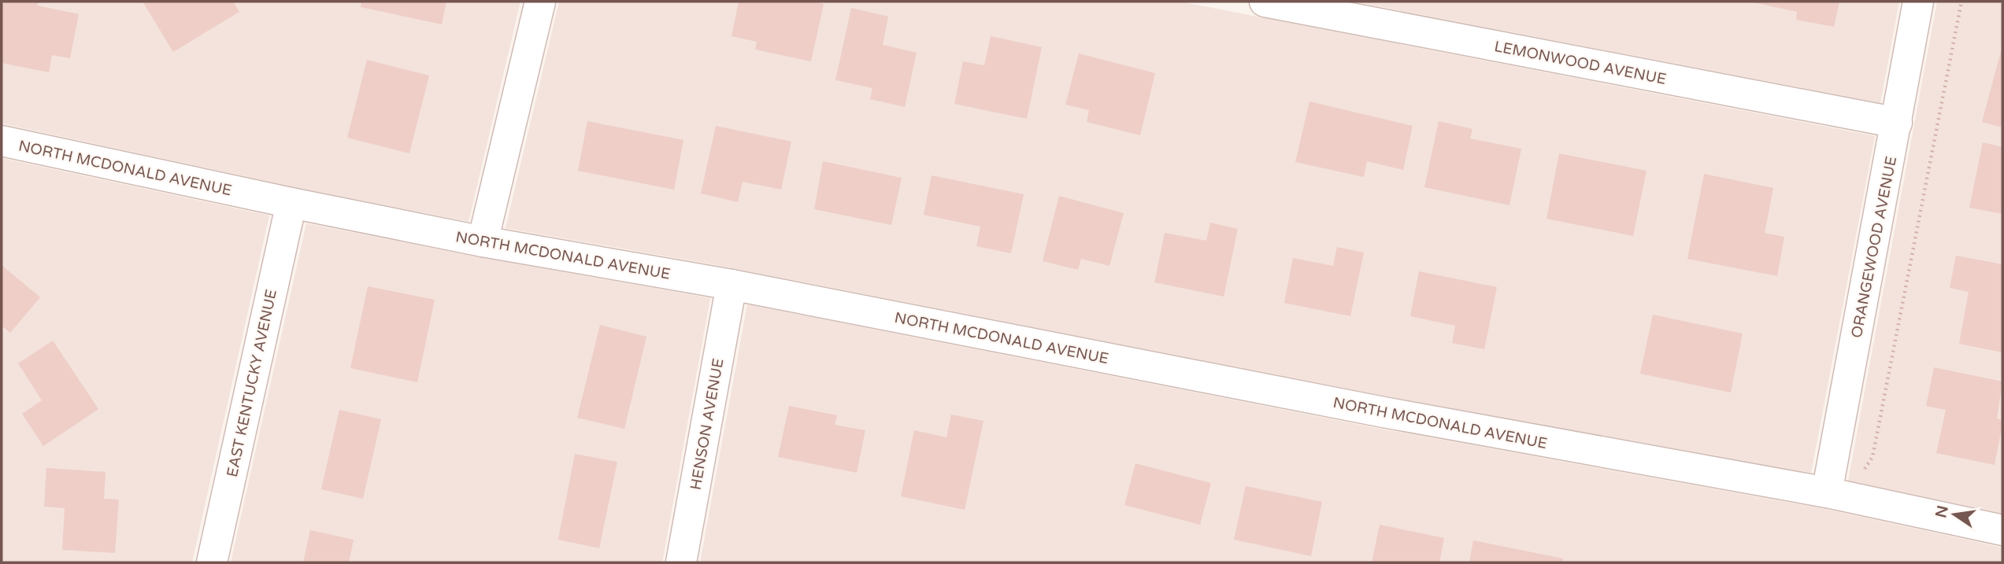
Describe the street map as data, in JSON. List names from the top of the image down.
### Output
{
  "streets": {
    "street": [
      "LEMONWOOD AVENUE",
      "NORTH MCDONALD AVENUE",
      "ORANGEWOOD AVENUE",
      "EAST KENTUCKY AVENUE",
      "HENSON AVENUE"
    ]
  },
  "crossings": [
    ["LEMONWOOD AVENUE", "ORANGEWOOD AVENUE"],
    ["NORTH MCDONALD AVENUE", "ORANGEWOOD AVENUE"],
    ["NORTH MCDONALD AVENUE", "EAST KENTUCKY AVENUE"],
    ["NORTH MCDONALD AVENUE", "HENSON AVENUE"]
  ],
  "north": "left"
}
